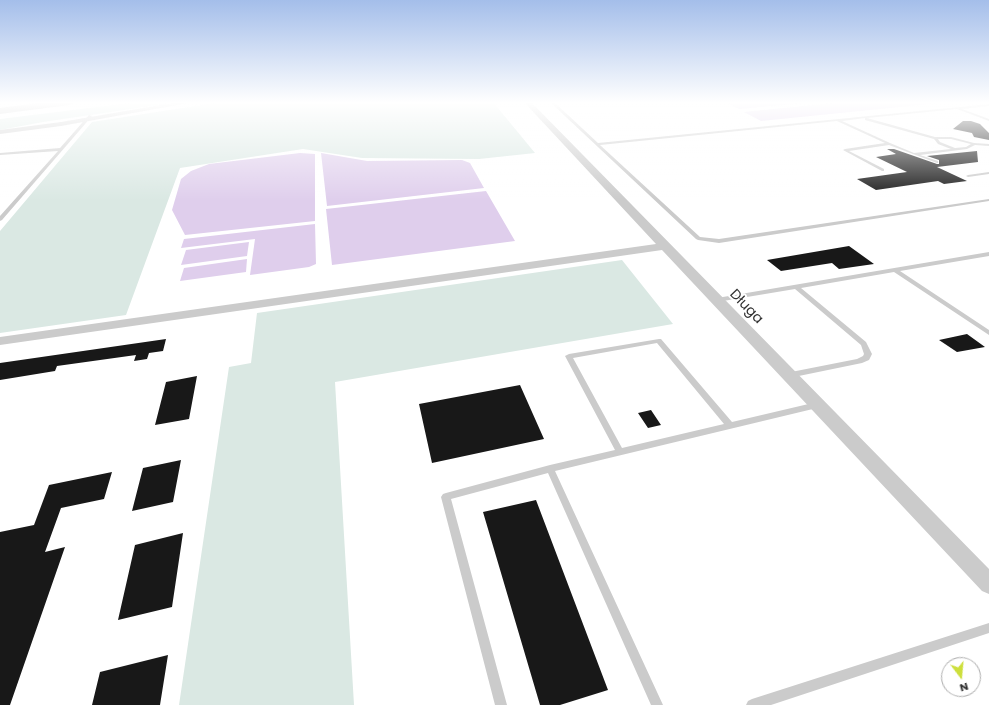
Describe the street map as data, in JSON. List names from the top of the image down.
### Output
{
  "streets": {
    "street": ["Długa"]
  },
  "north": "bottom"
}
